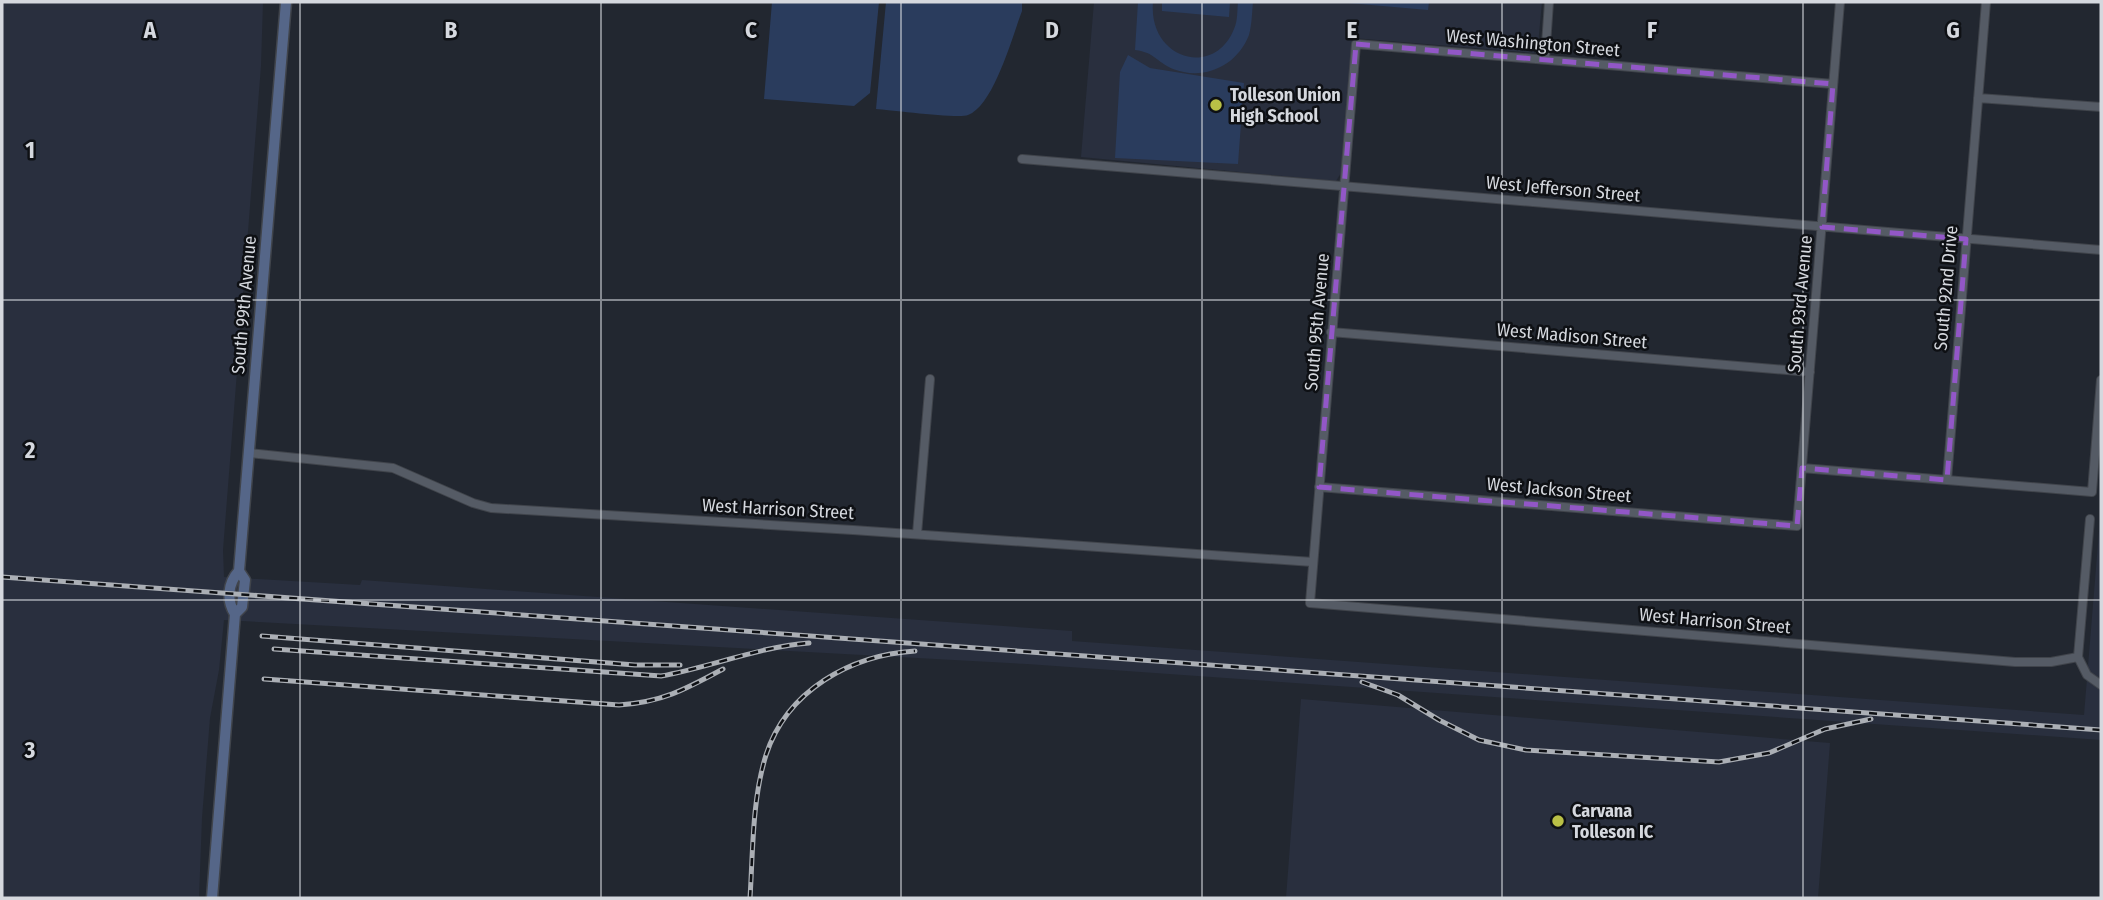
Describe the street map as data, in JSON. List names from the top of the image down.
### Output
{
  "streets": {
    "main road": ["South 99th Avenue"],
    "street": [
      "West Washington Street",
      "West Jefferson Street",
      "South 92nd Drive",
      "South 93rd Avenue",
      "South 95th Avenue",
      "West Madison Street",
      "West Jackson Street",
      "West Harrison Street"
    ]
  },
  "crossings": [
    ["West Washington Street", "South 93rd Avenue"],
    ["West Washington Street", "South 95th Avenue"],
    ["West Jefferson Street", "South 92nd Drive"],
    ["West Jefferson Street", "South 93rd Avenue"],
    ["West Jefferson Street", "South 95th Avenue"],
    ["South 93rd Avenue", "West Madison Street"],
    ["South 93rd Avenue", "West Jackson Street"],
    ["South 99th Avenue", "West Harrison Street"],
    ["South 95th Avenue", "West Madison Street"],
    ["South 95th Avenue", "West Jackson Street"],
    ["South 95th Avenue", "West Harrison Street"]
  ],
  "places": ["Tolleson Union High School", "Carvana Tolleson IC"],
  "grid": {
    "columns": [
      "A",
      "B",
      "C",
      "D",
      "E",
      "F",
      "G"
    ],
    "rows": ["1", "2", "3"]
  }
}
